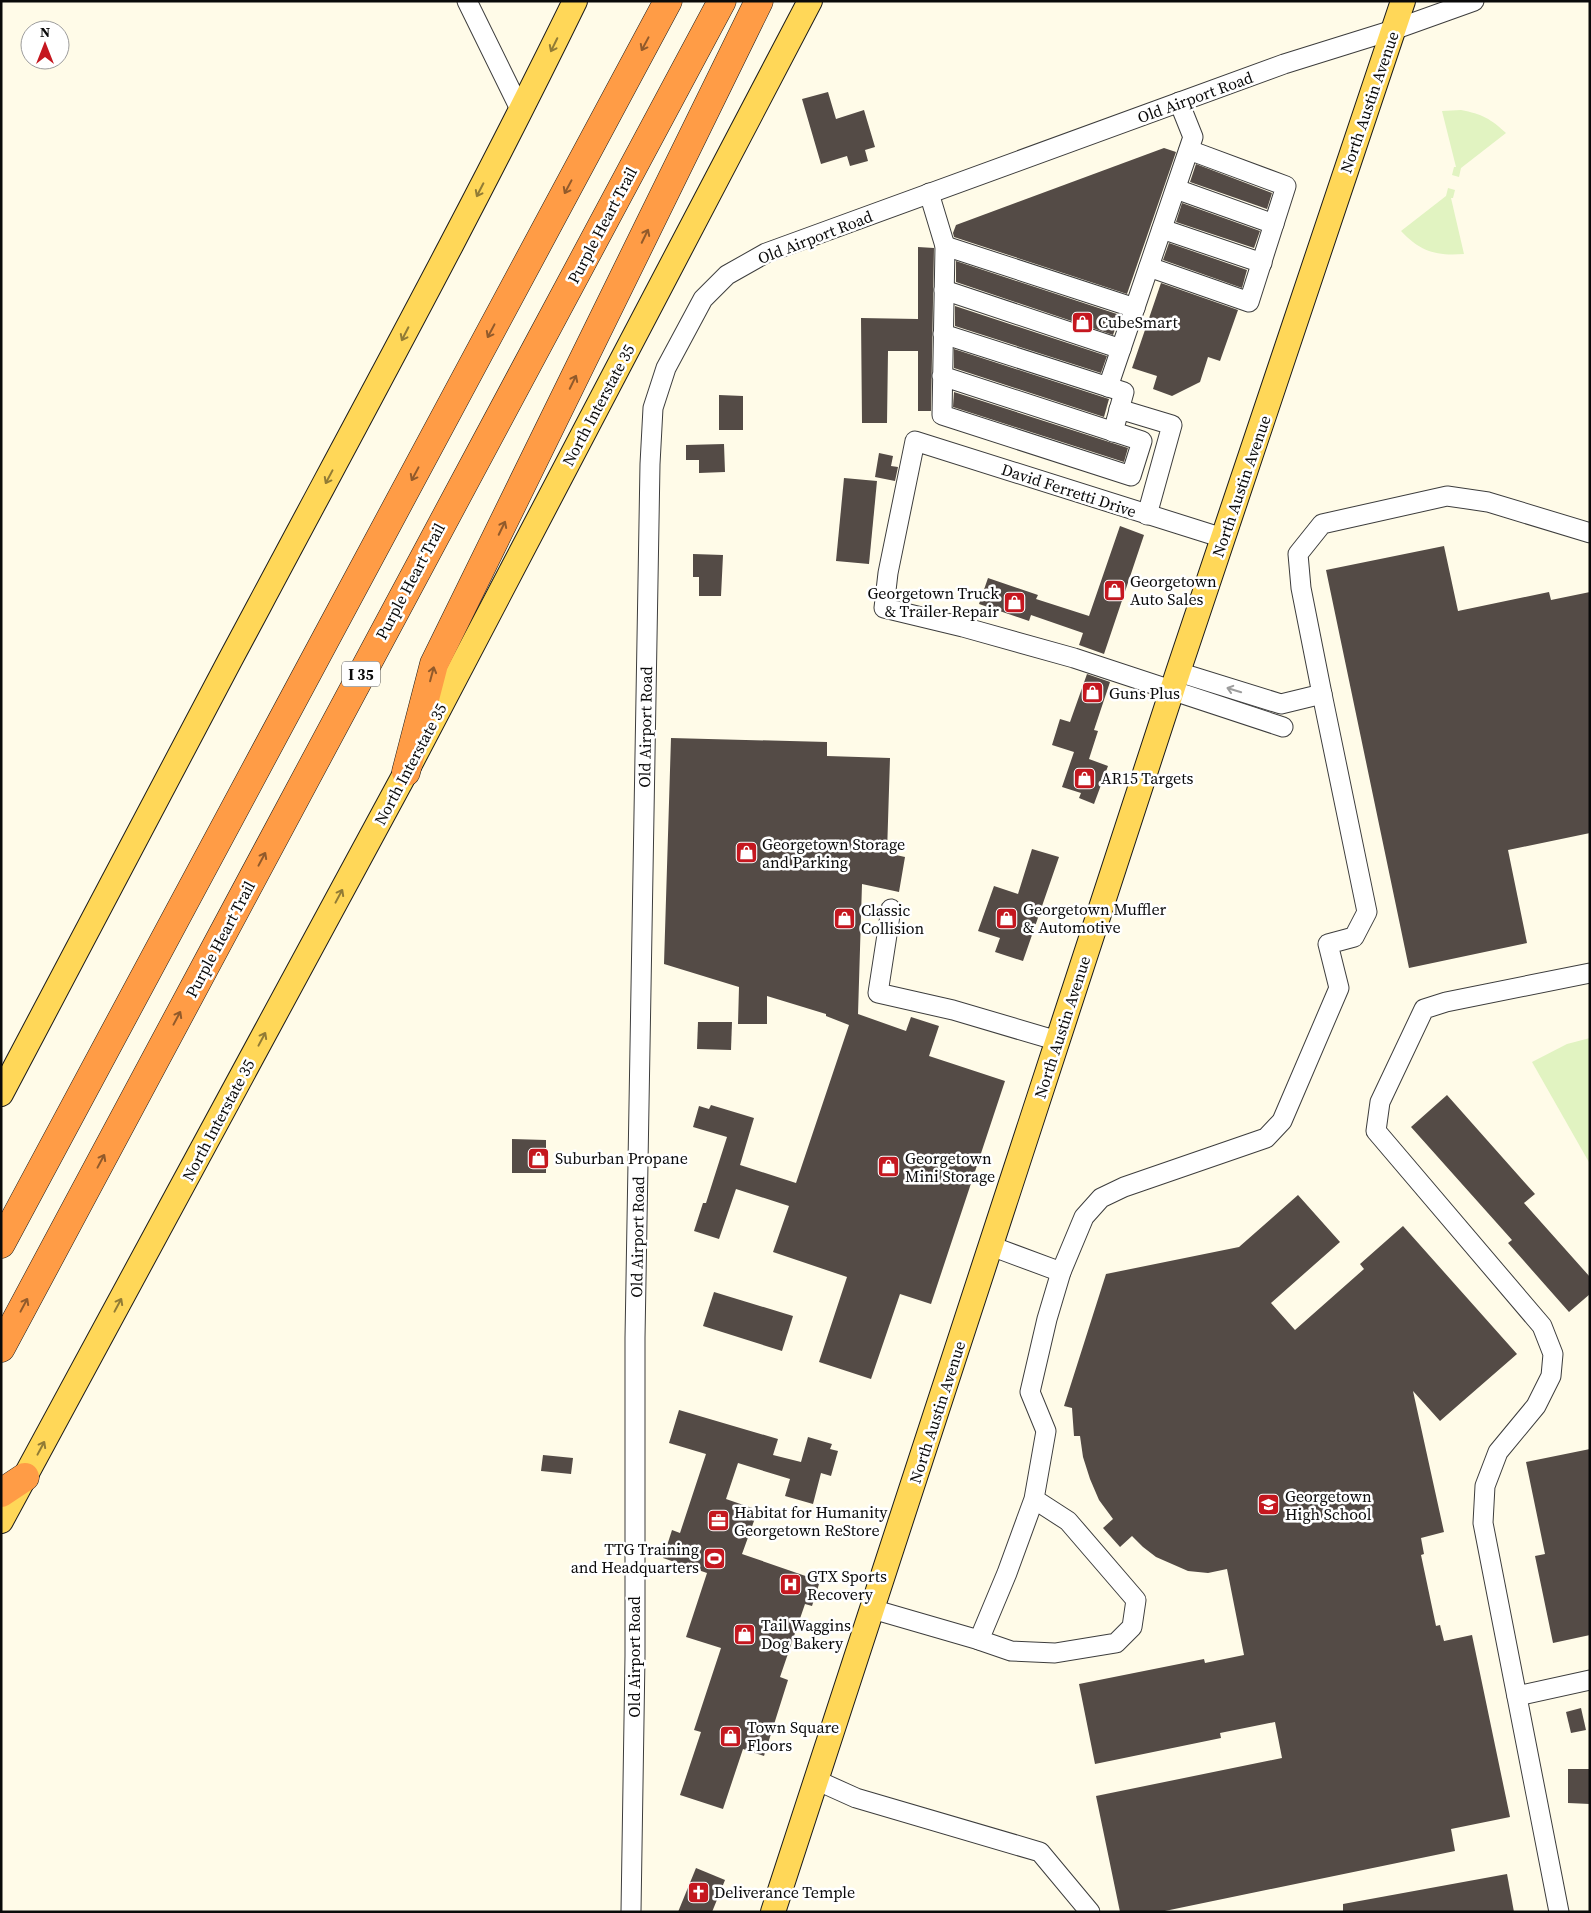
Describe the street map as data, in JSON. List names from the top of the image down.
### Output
{
  "streets": {
    "highway": ["Purple Heart Trail", "I 35"],
    "main road": ["North Austin Avenue", "North Interstate 35"],
    "street": ["Old Airport Road", "David Ferretti Drive"]
  },
  "crossings": [
    ["Old Airport Road", "North Austin Avenue"],
    ["North Austin Avenue", "David Ferretti Drive"]
  ],
  "places": {
    "shop": [
      "CubeSmart",
      "Georgetown Auto Sales",
      "Georgetown Truck & Trailer Repair",
      "Guns Plus",
      "AR15 Targets",
      "Georgetown Storage and Parking",
      "Georgetown Muffler & Automotive",
      "Classic Collision",
      "Suburban Propane",
      "Georgetown Mini Storage",
      "Tail Waggins Dog Bakery",
      "Town Square Floors"
    ],
    "school or university": ["Georgetown High School"],
    "office": ["Habitat for Humanity Georgetown ReStore"],
    "sports": ["TTG Training and Headquarters"],
    "hospital": ["GTX Sports Recovery"],
    "church": ["Deliverance Temple"]
  },
  "north": "top"
}
